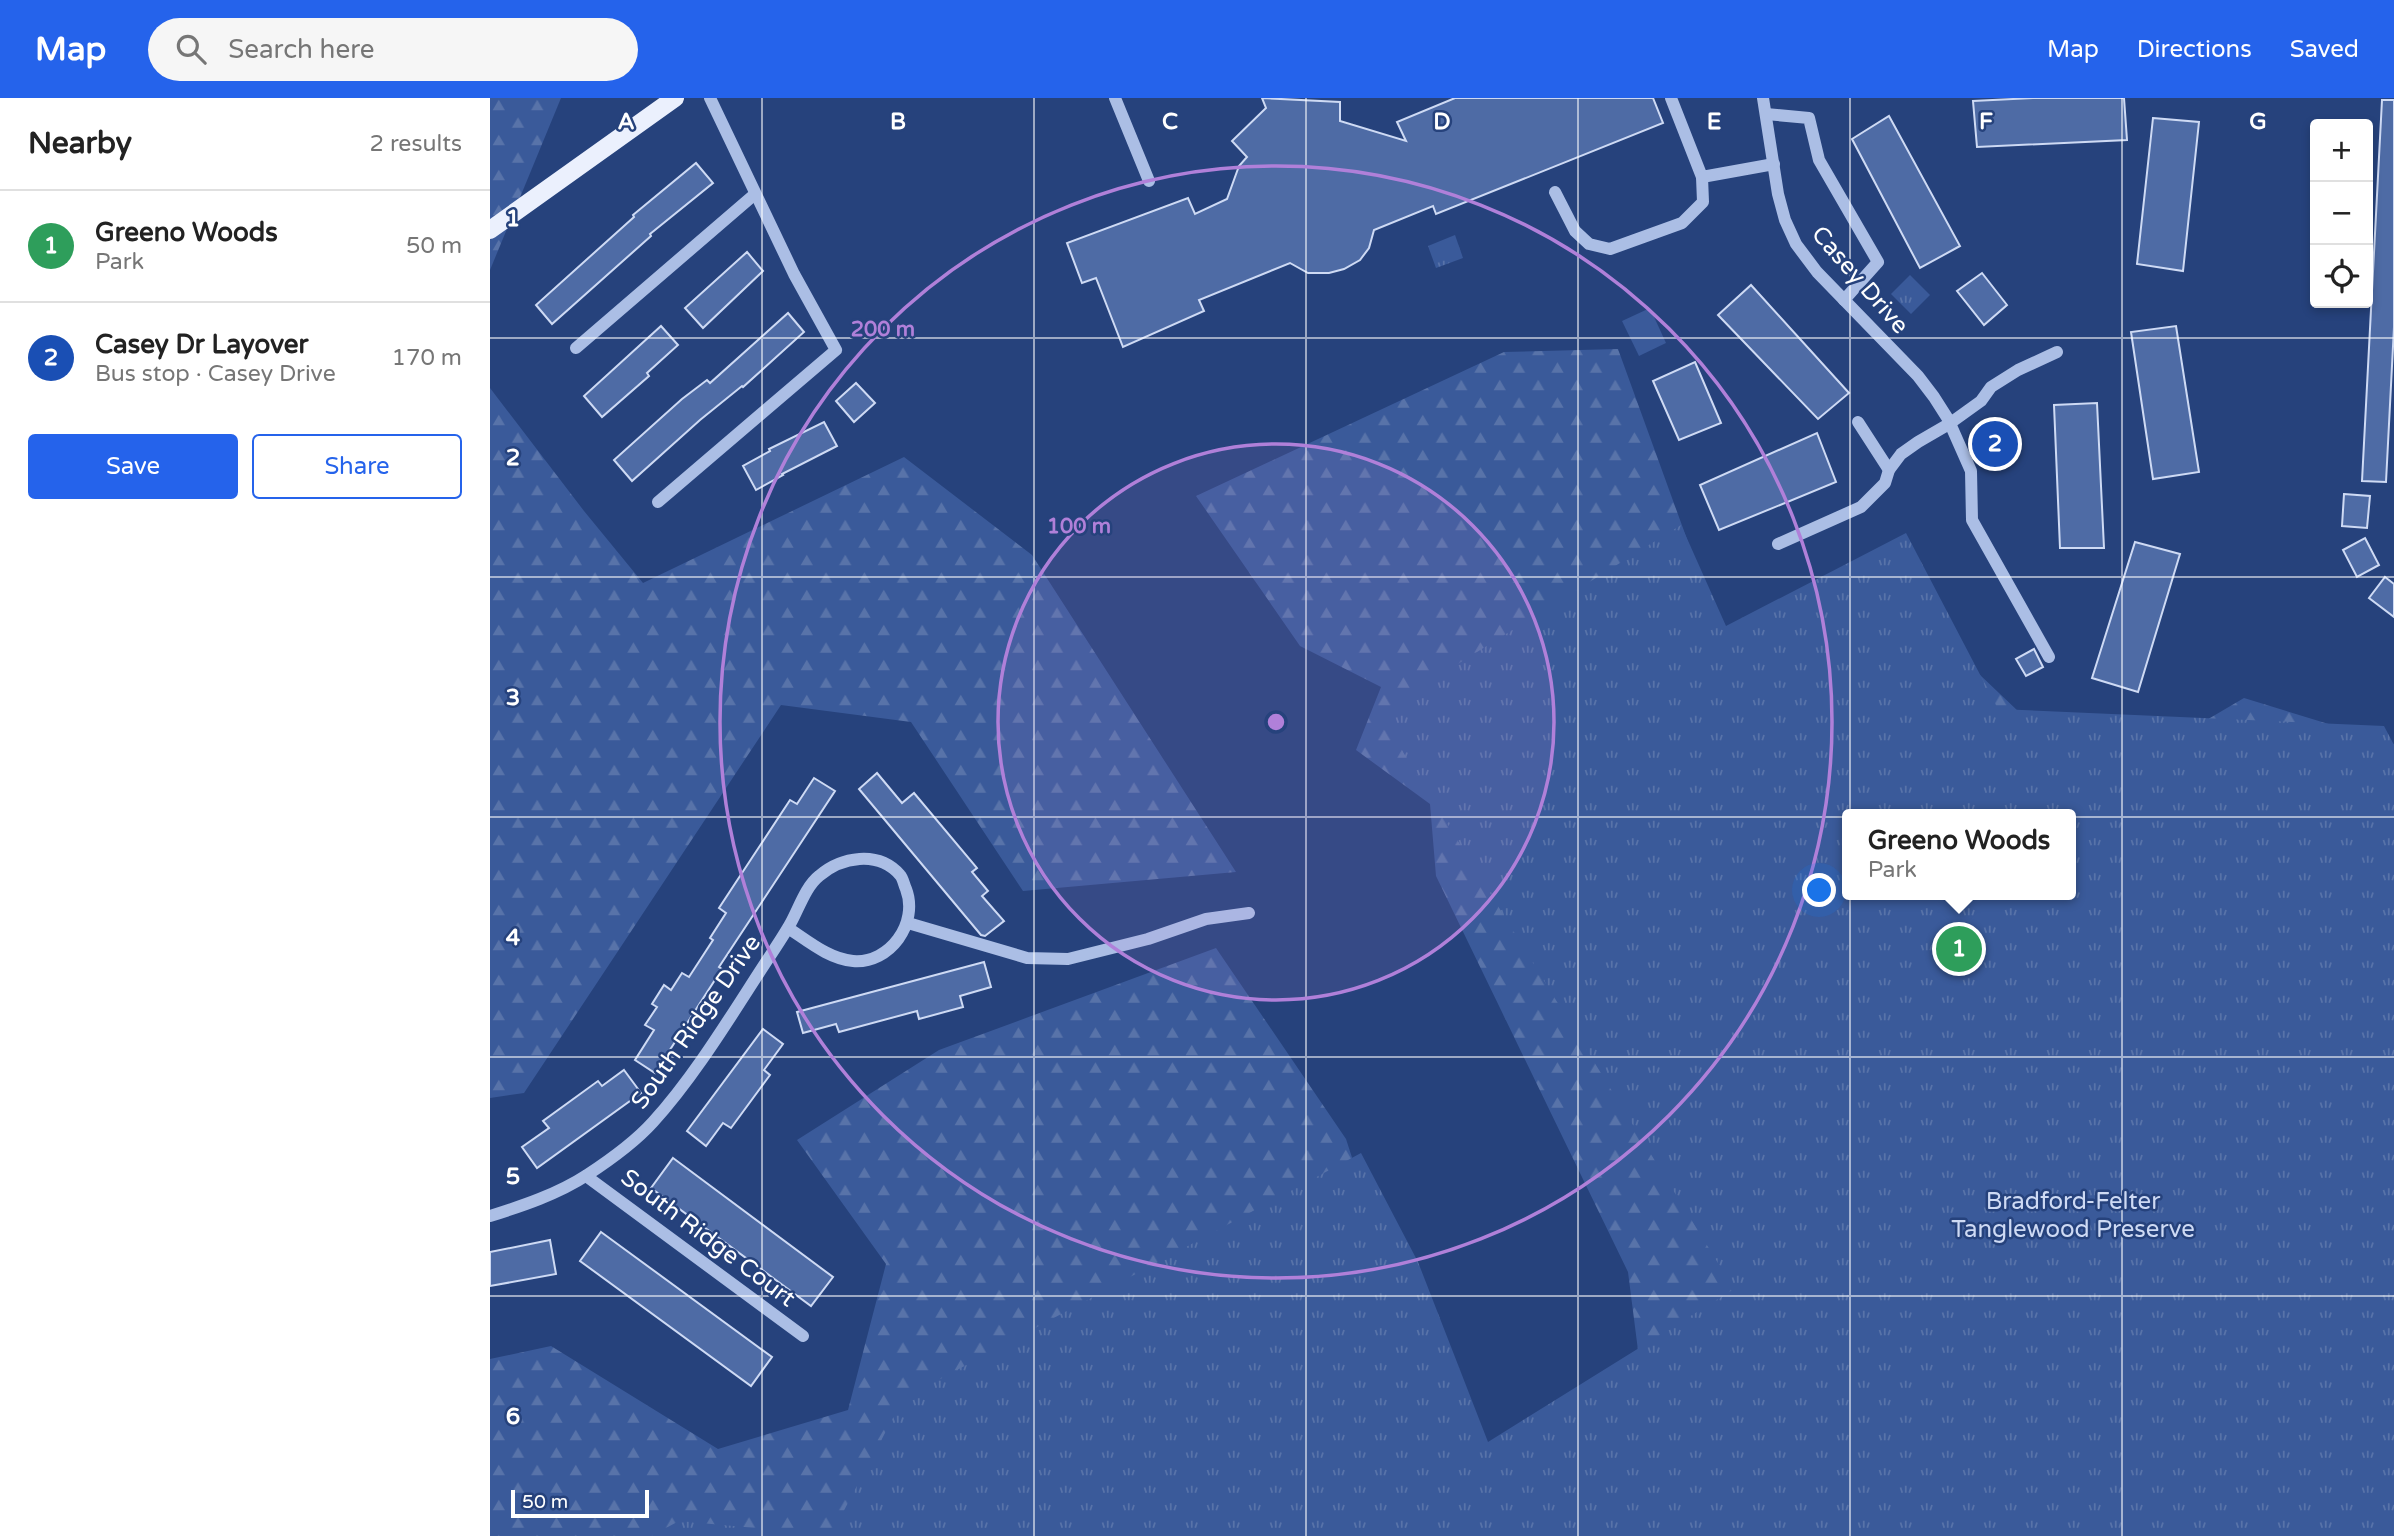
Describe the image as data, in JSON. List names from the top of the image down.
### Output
{
  "streets": {
    "street": ["Casey Drive", "South Ridge Drive", "South Ridge Court"]
  },
  "crossings": [
    ["South Ridge Drive", "South Ridge Court"]
  ],
  "parks": ["Bradford-Felter Tanglewood Preserve"],
  "scale_bar": "50 m",
  "page": {
    "header": "Map",
    "search": "Search here",
    "nav": ["Map", "Directions", "Saved"],
    "heading": ["Nearby", "2 results"],
    "map_buttons": ["+", "−"],
    "list": [
      {
        "mark": "1",
        "name": "Greeno Woods",
        "note": "Park",
        "value": "50 m"
      },
      {
        "mark": "2",
        "name": "Casey Dr Layover",
        "note": "Bus stop · Casey Drive",
        "value": "170 m"
      }
    ],
    "buttons": ["Save", "Share"],
    "pins": ["2", "1"],
    "popup": ["Greeno Woods", "Park"],
    "scale": "50 m"
  },
  "grid": {
    "columns": [
      "A",
      "B",
      "C",
      "D",
      "E",
      "F",
      "G"
    ],
    "rows": [
      "1",
      "2",
      "3",
      "4",
      "5",
      "6"
    ]
  },
  "rings": ["200 m", "100 m"]
}
